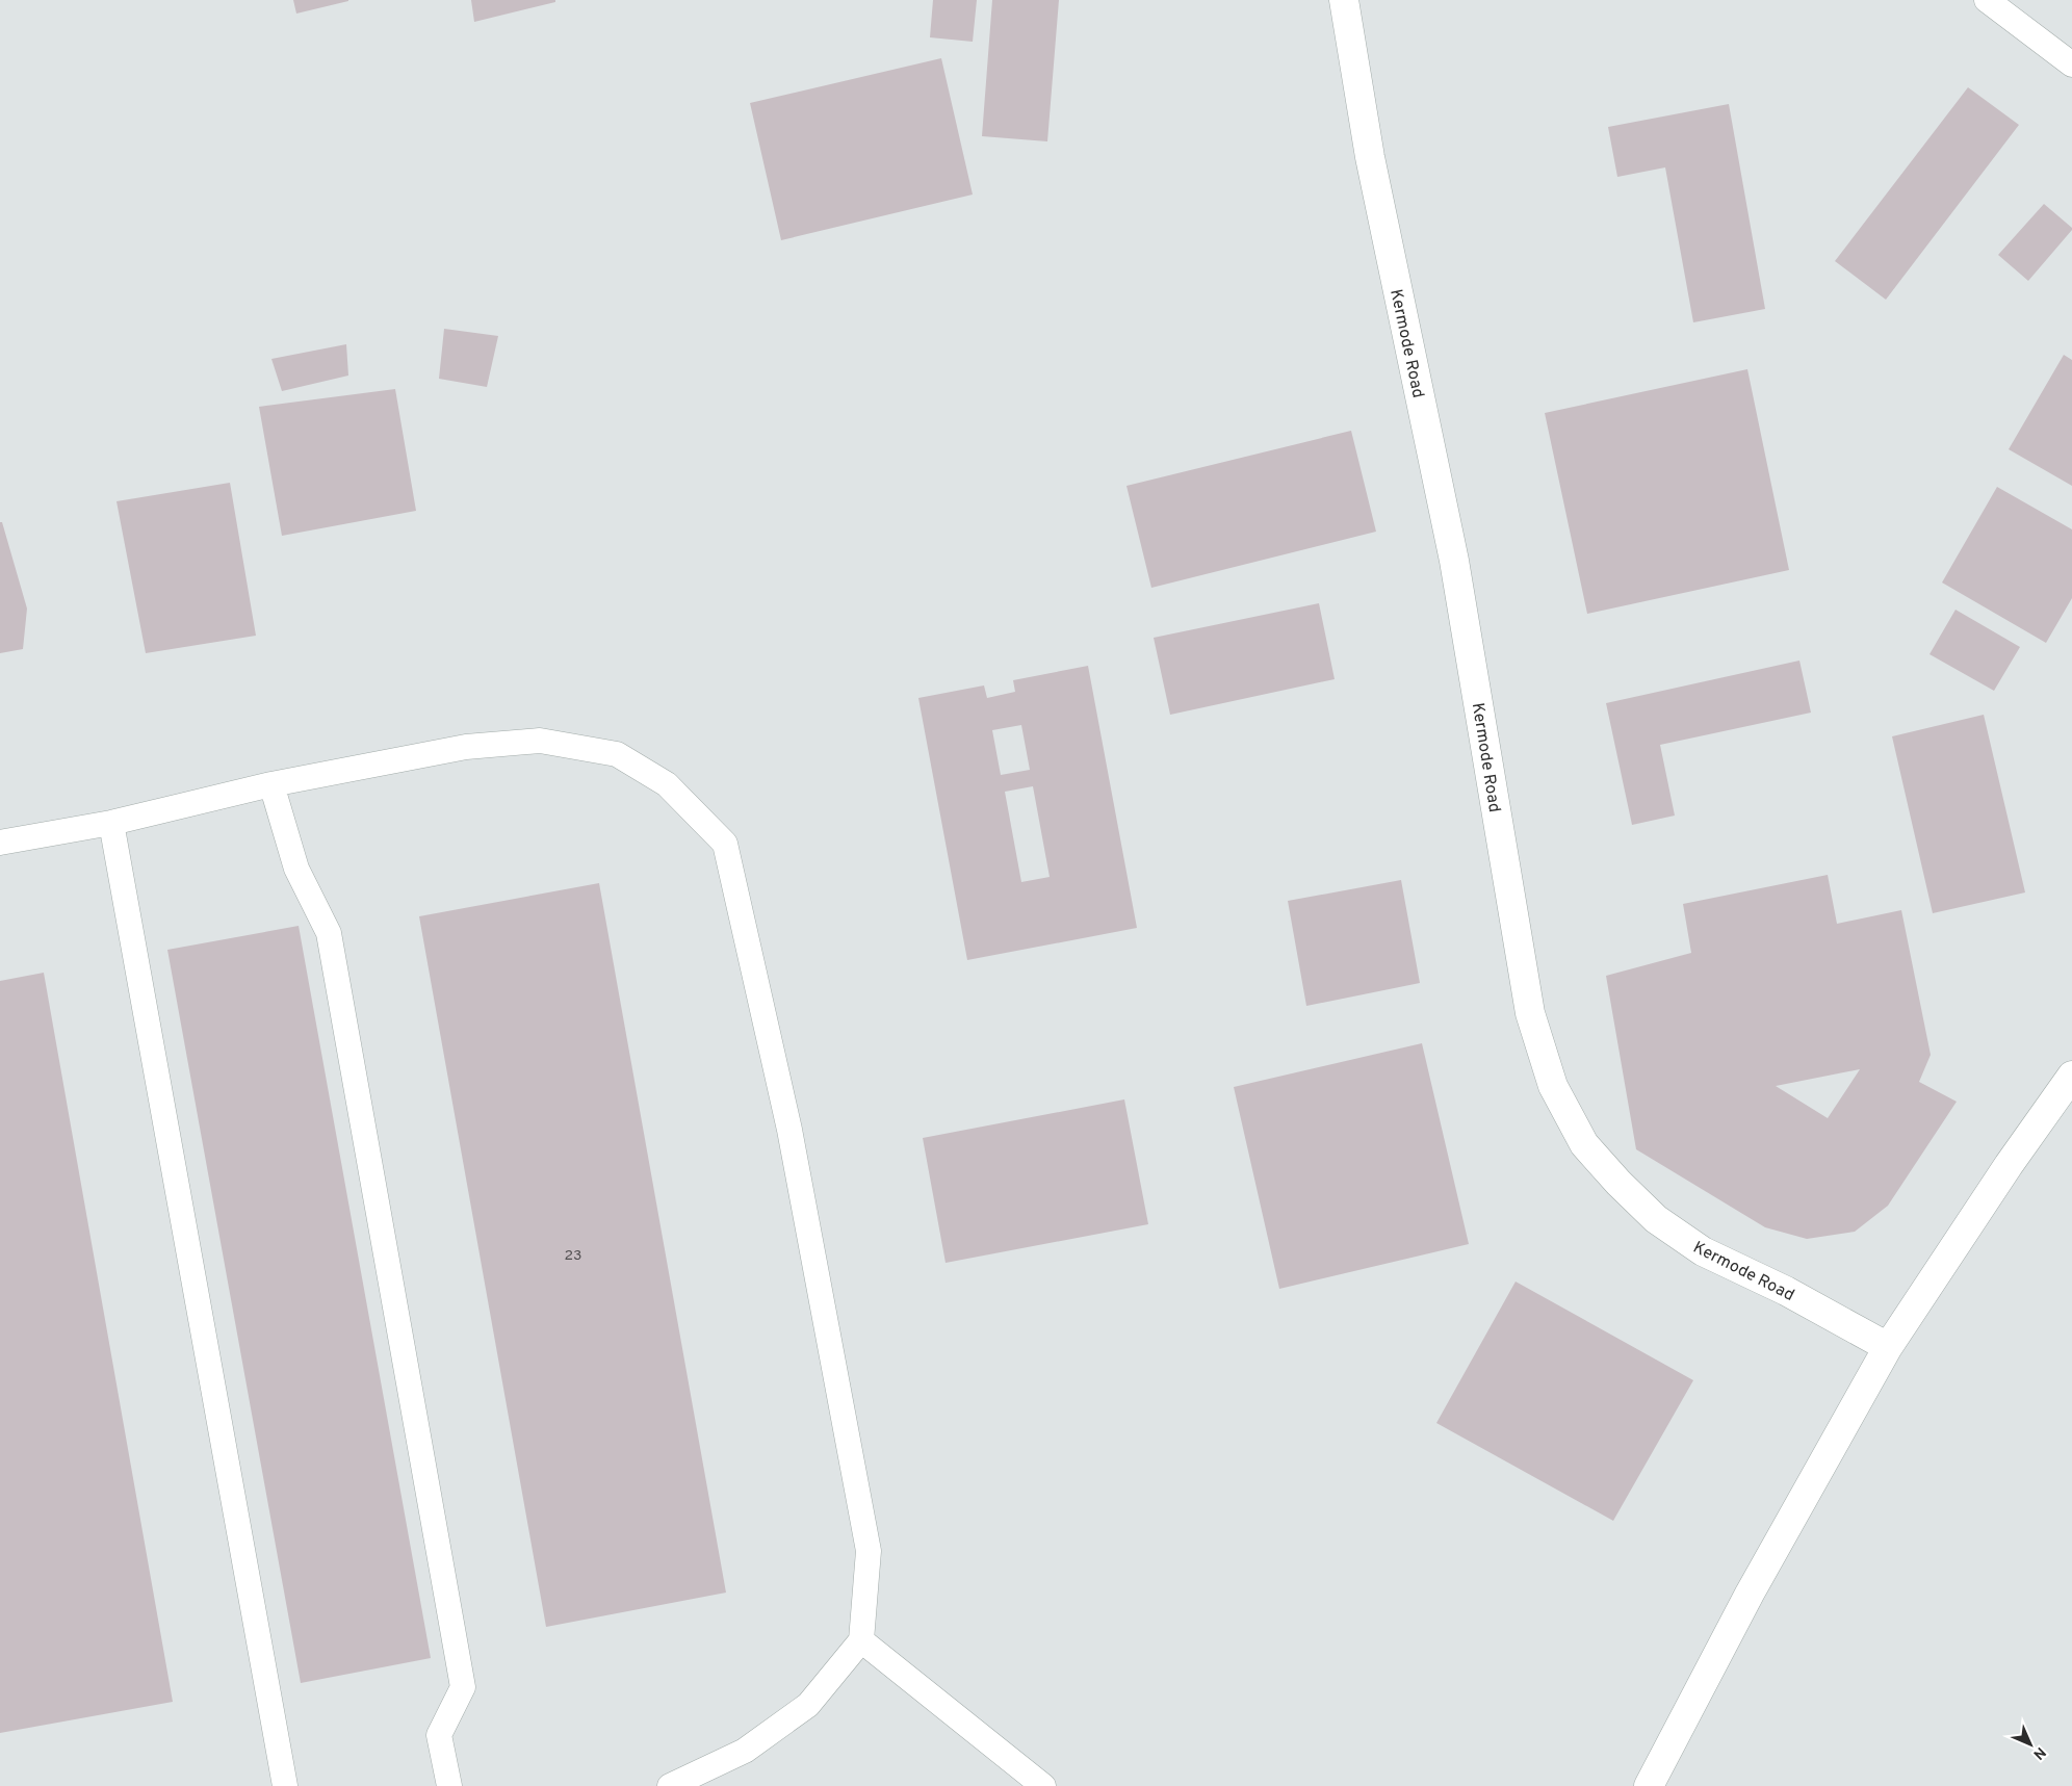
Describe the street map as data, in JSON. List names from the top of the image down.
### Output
{
  "streets": {
    "street": ["Kermode Road"]
  },
  "house_numbers": ["23"],
  "north": "bottom right"
}
